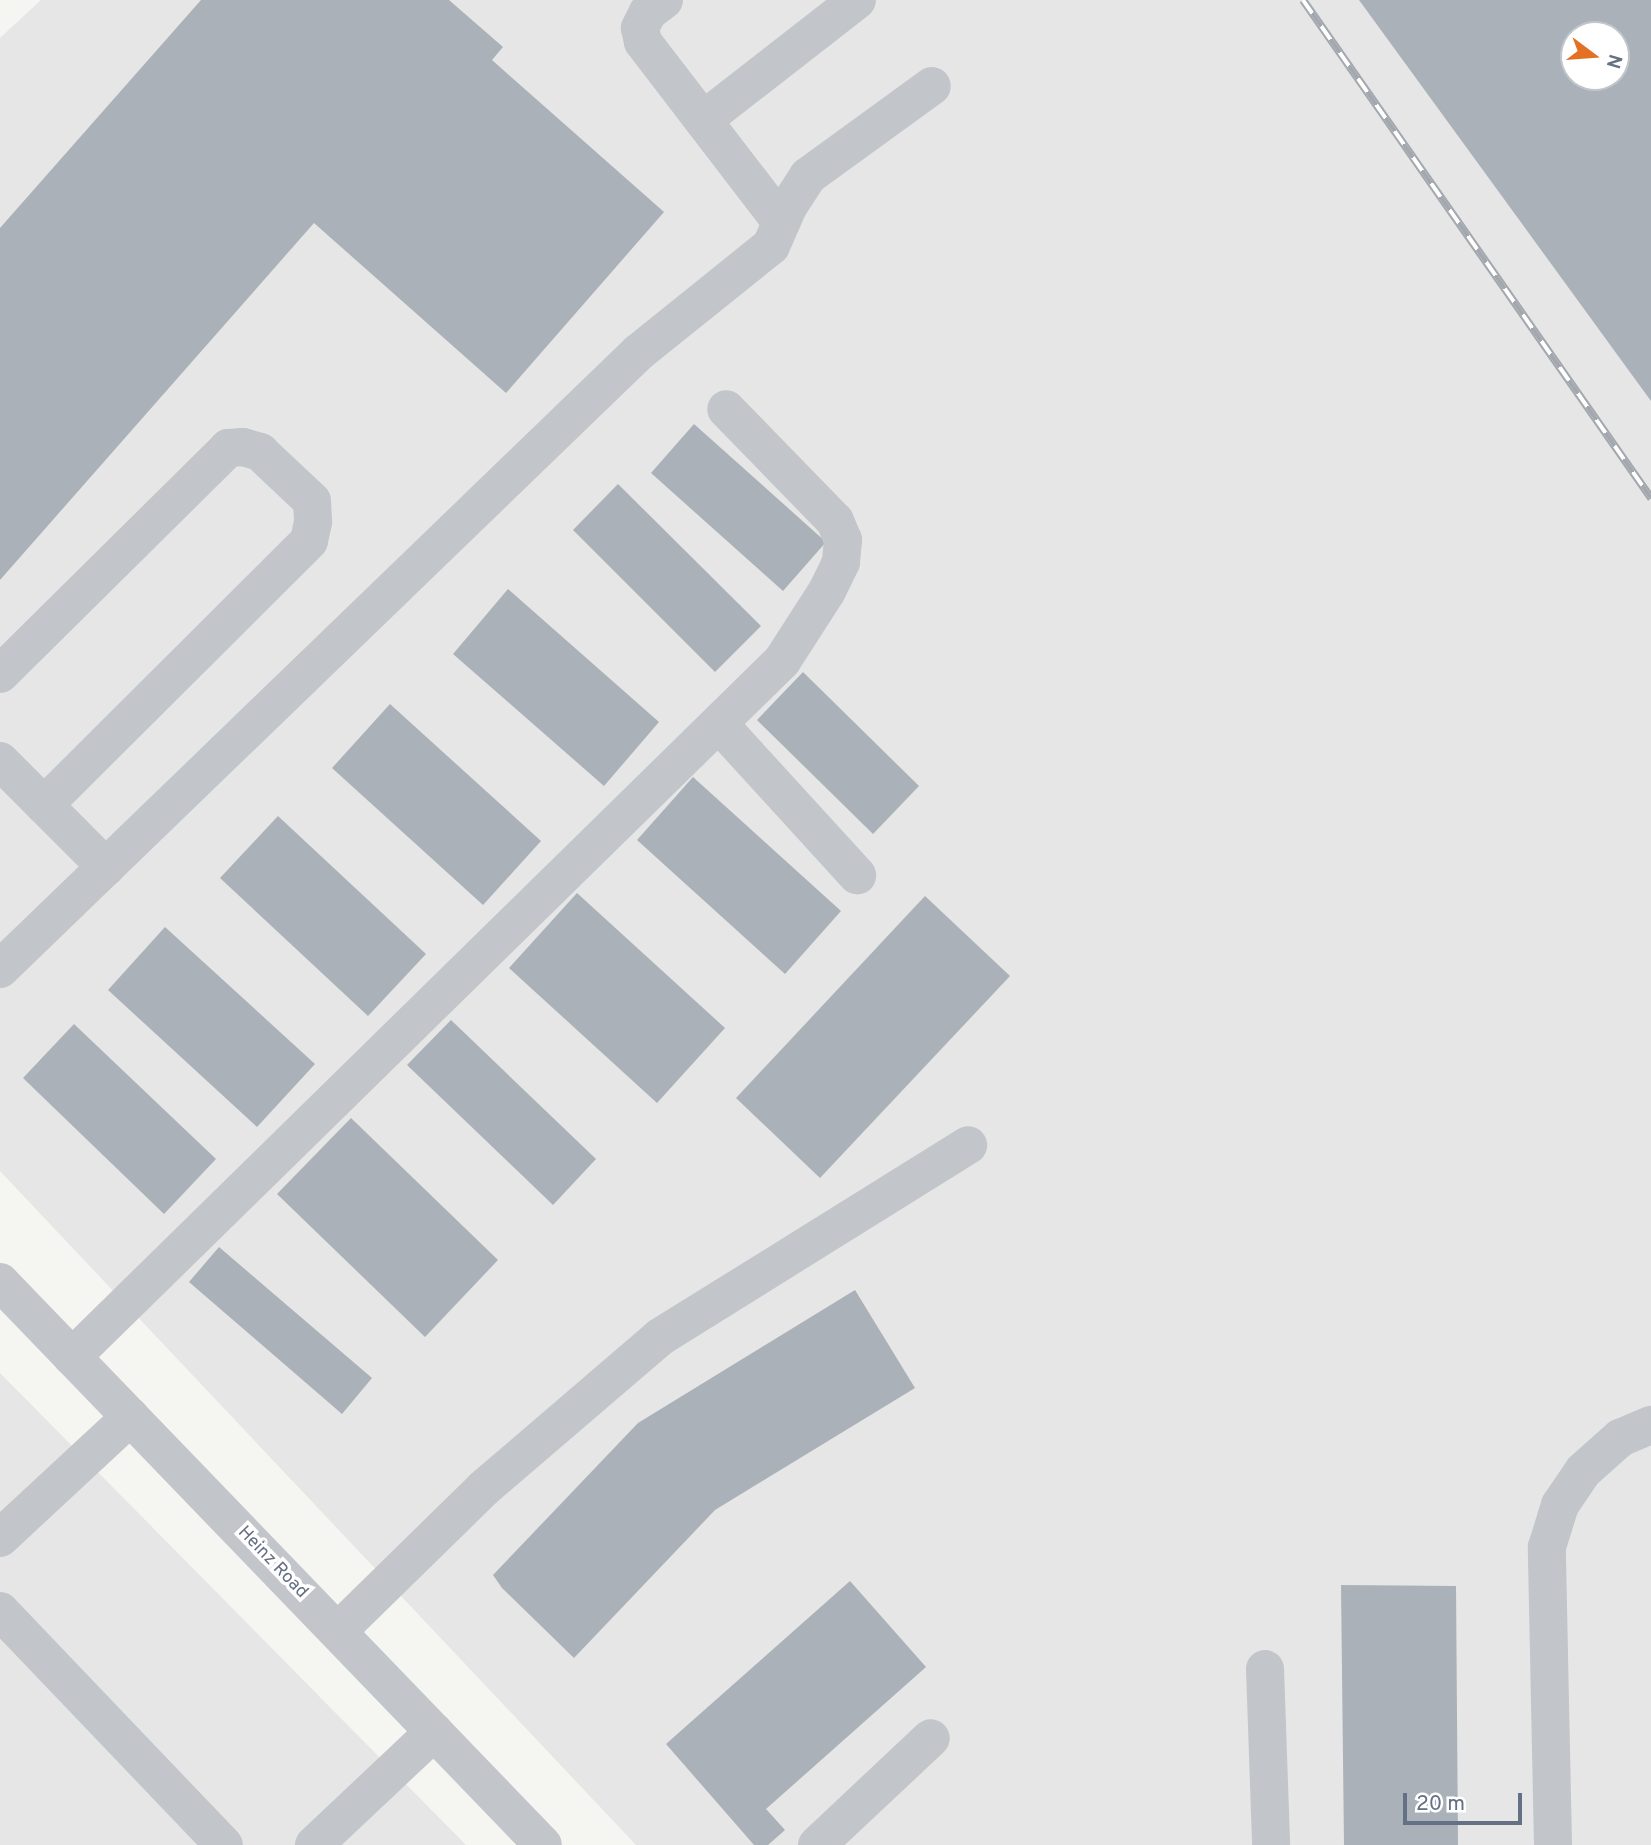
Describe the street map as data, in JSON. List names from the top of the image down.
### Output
{
  "streets": {
    "street": ["Heinz Road"]
  },
  "scale_bar": "20 m",
  "north": "right"
}
